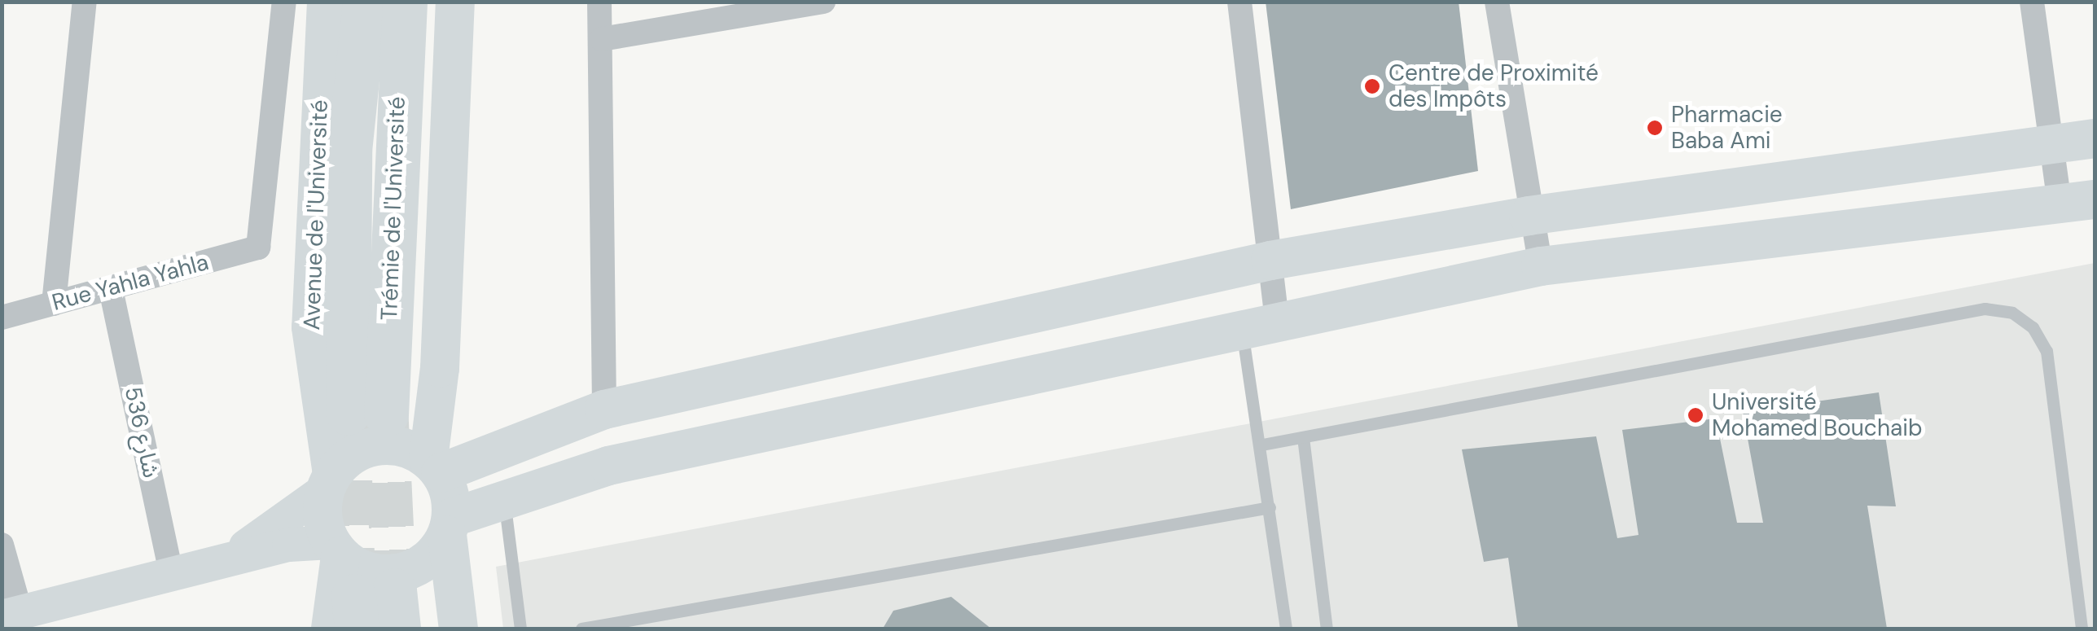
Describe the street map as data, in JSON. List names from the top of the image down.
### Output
{
  "streets": {
    "highway": ["Trémie de l'Université"],
    "main road": ["Avenue de l'Université"],
    "street": ["Rue Yahla Yahla", "شارع 536"]
  },
  "crossings": [
    ["Rue Yahla Yahla", "شارع 536"]
  ],
  "places": ["Centre de Proximité des Impôts", "Pharmacie Baba Ami", "Université Mohamed Bouchaib"]
}
